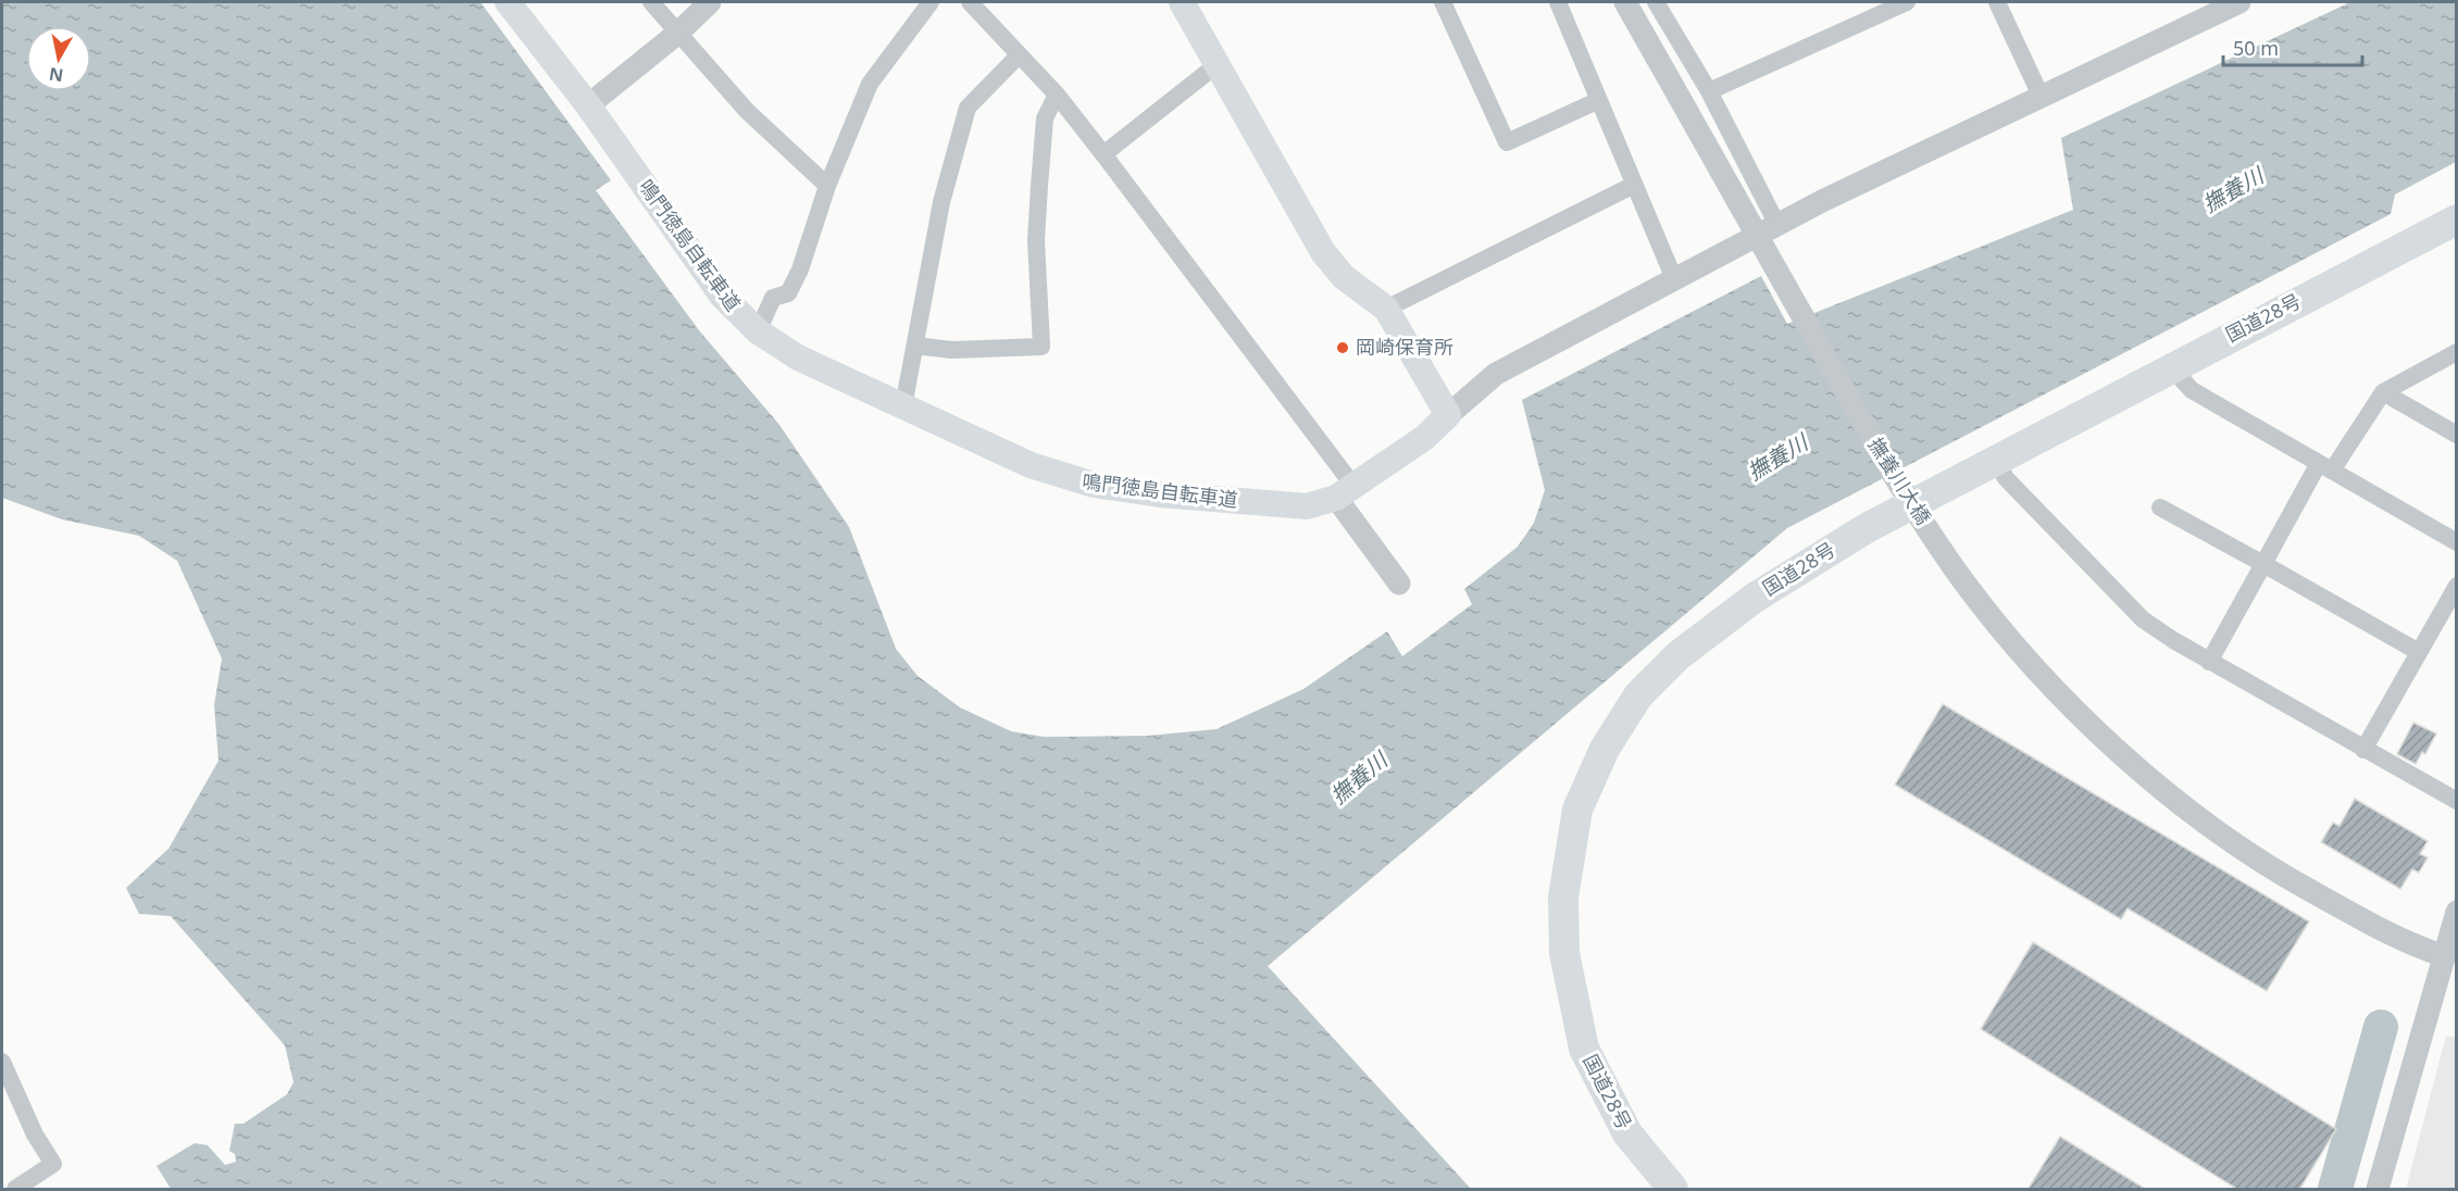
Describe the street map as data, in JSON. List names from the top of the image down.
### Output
{
  "streets": {
    "highway": ["国道28号"],
    "main road": ["鳴門徳島自転車道"],
    "street": ["撫養川大橋"]
  },
  "water": ["撫養川"],
  "places": ["岡崎保育所"],
  "scale_bar": "50 m",
  "north": "bottom"
}
